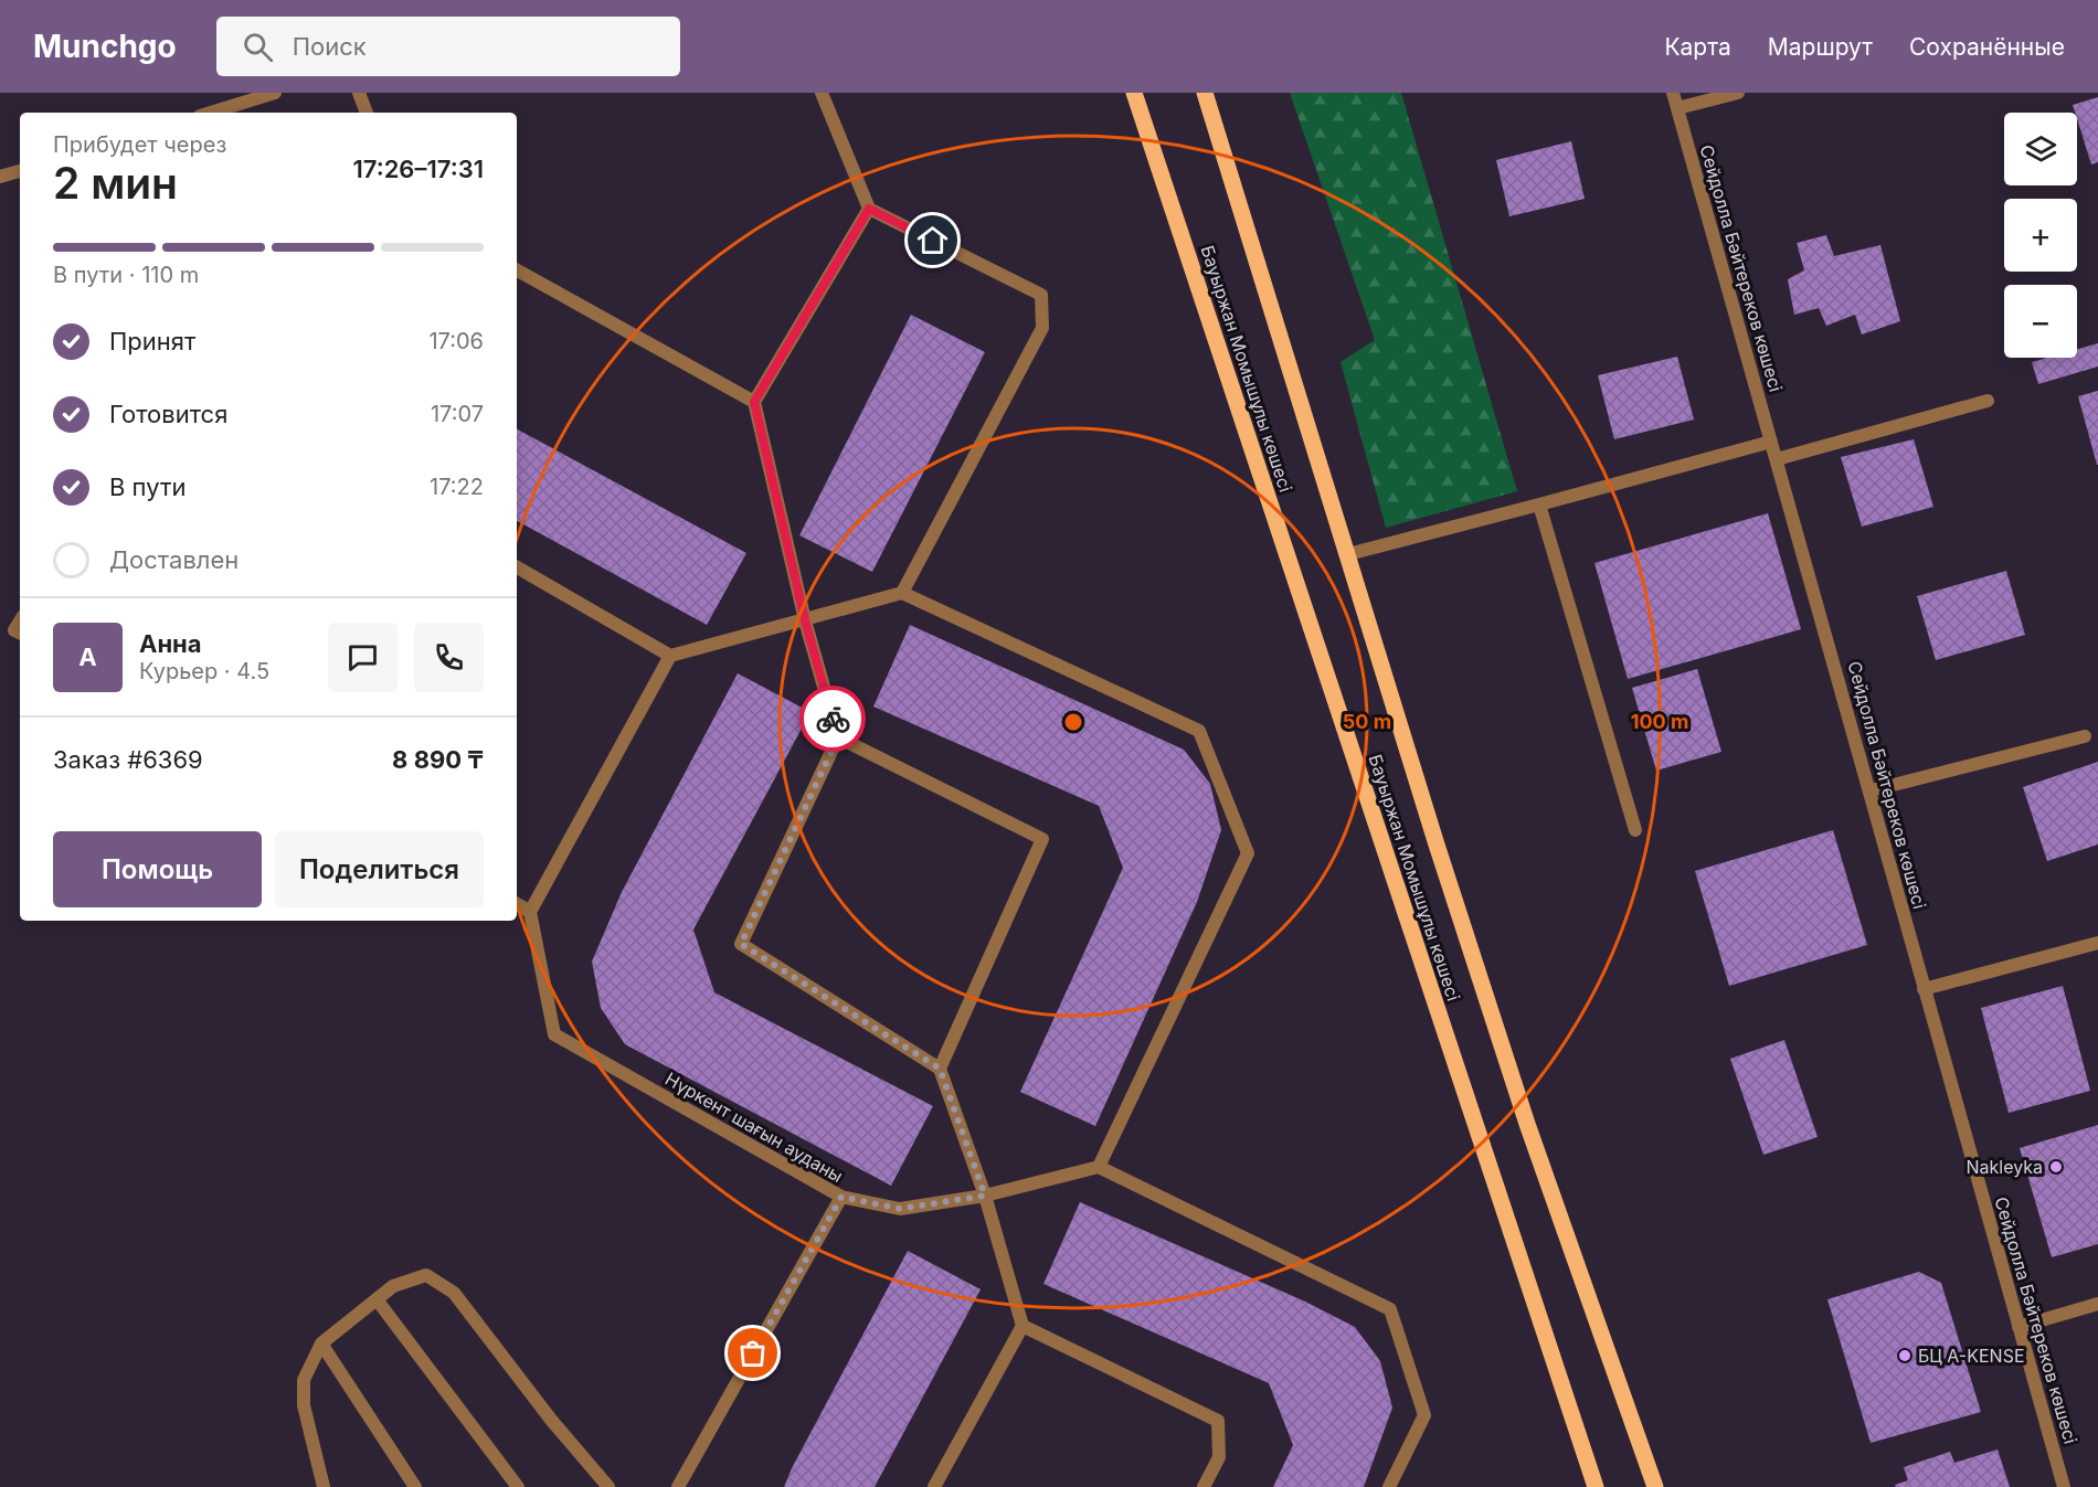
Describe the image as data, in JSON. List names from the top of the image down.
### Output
{
  "streets": {
    "main road": ["Бауыржан Момышұлы көшесі"],
    "street": ["Сейдолла Бәйтереков көшесі", "Нүркент шағын ауданы"]
  },
  "places": ["Nakleyka", "БЦ A-KENSE"],
  "page": {
    "header": "Munchgo",
    "search": "Поиск",
    "nav": ["Карта", "Маршрут", "Сохранённые"],
    "map_buttons": ["+", "−"],
    "heading": ["2 мин", "Прибудет через", "17:26–17:31"],
    "panel": [
      "Анна",
      "Курьер · 4.5",
      "Заказ #6369",
      "8 890 ₸"
    ],
    "bar": "В пути · 110 m",
    "list": [
      ["Принят", "17:06"],
      ["Готовится", "17:07"],
      ["В пути", "17:22"],
      "Доставлен"
    ],
    "round": "А",
    "buttons": ["Помощь", "Поделиться"]
  },
  "rings": ["50 m", "100 m"]
}
